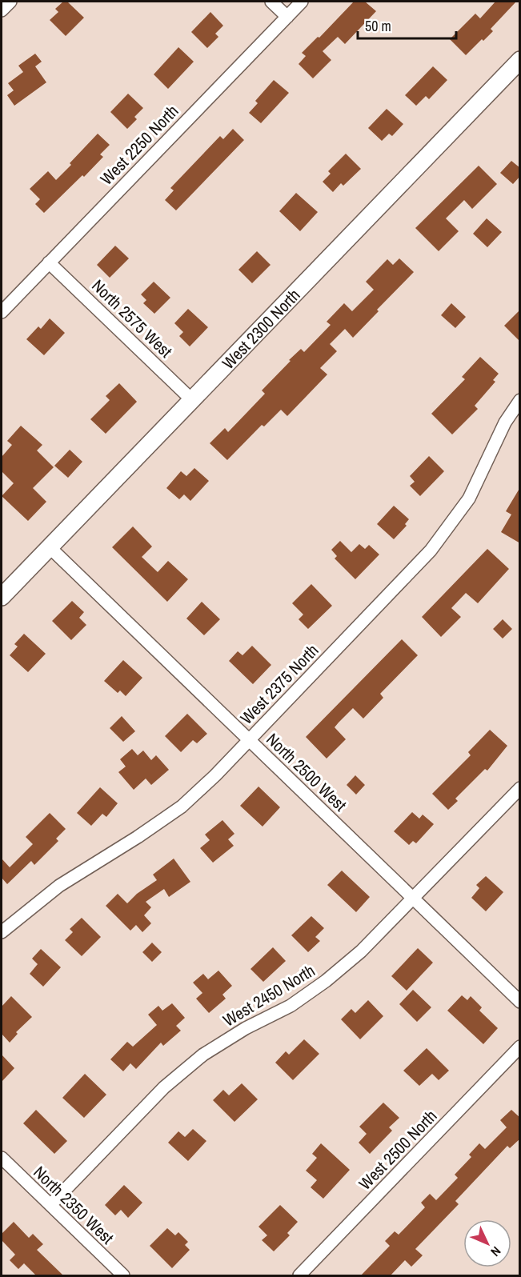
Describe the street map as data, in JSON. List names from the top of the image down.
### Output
{
  "streets": {
    "street": [
      "West 2250 North",
      "North 2575 West",
      "West 2300 North",
      "West 2375 North",
      "North 2500 West",
      "West 2450 North",
      "West 2500 North",
      "North 2350 West"
    ]
  },
  "crossings": [
    ["West 2250 North", "North 2575 West"],
    ["North 2575 West", "West 2300 North"],
    ["West 2300 North", "North 2500 West"],
    ["West 2375 North", "North 2500 West"],
    ["North 2500 West", "West 2450 North"],
    ["West 2450 North", "North 2350 West"]
  ],
  "scale_bar": "50 m",
  "north": "bottom right"
}
